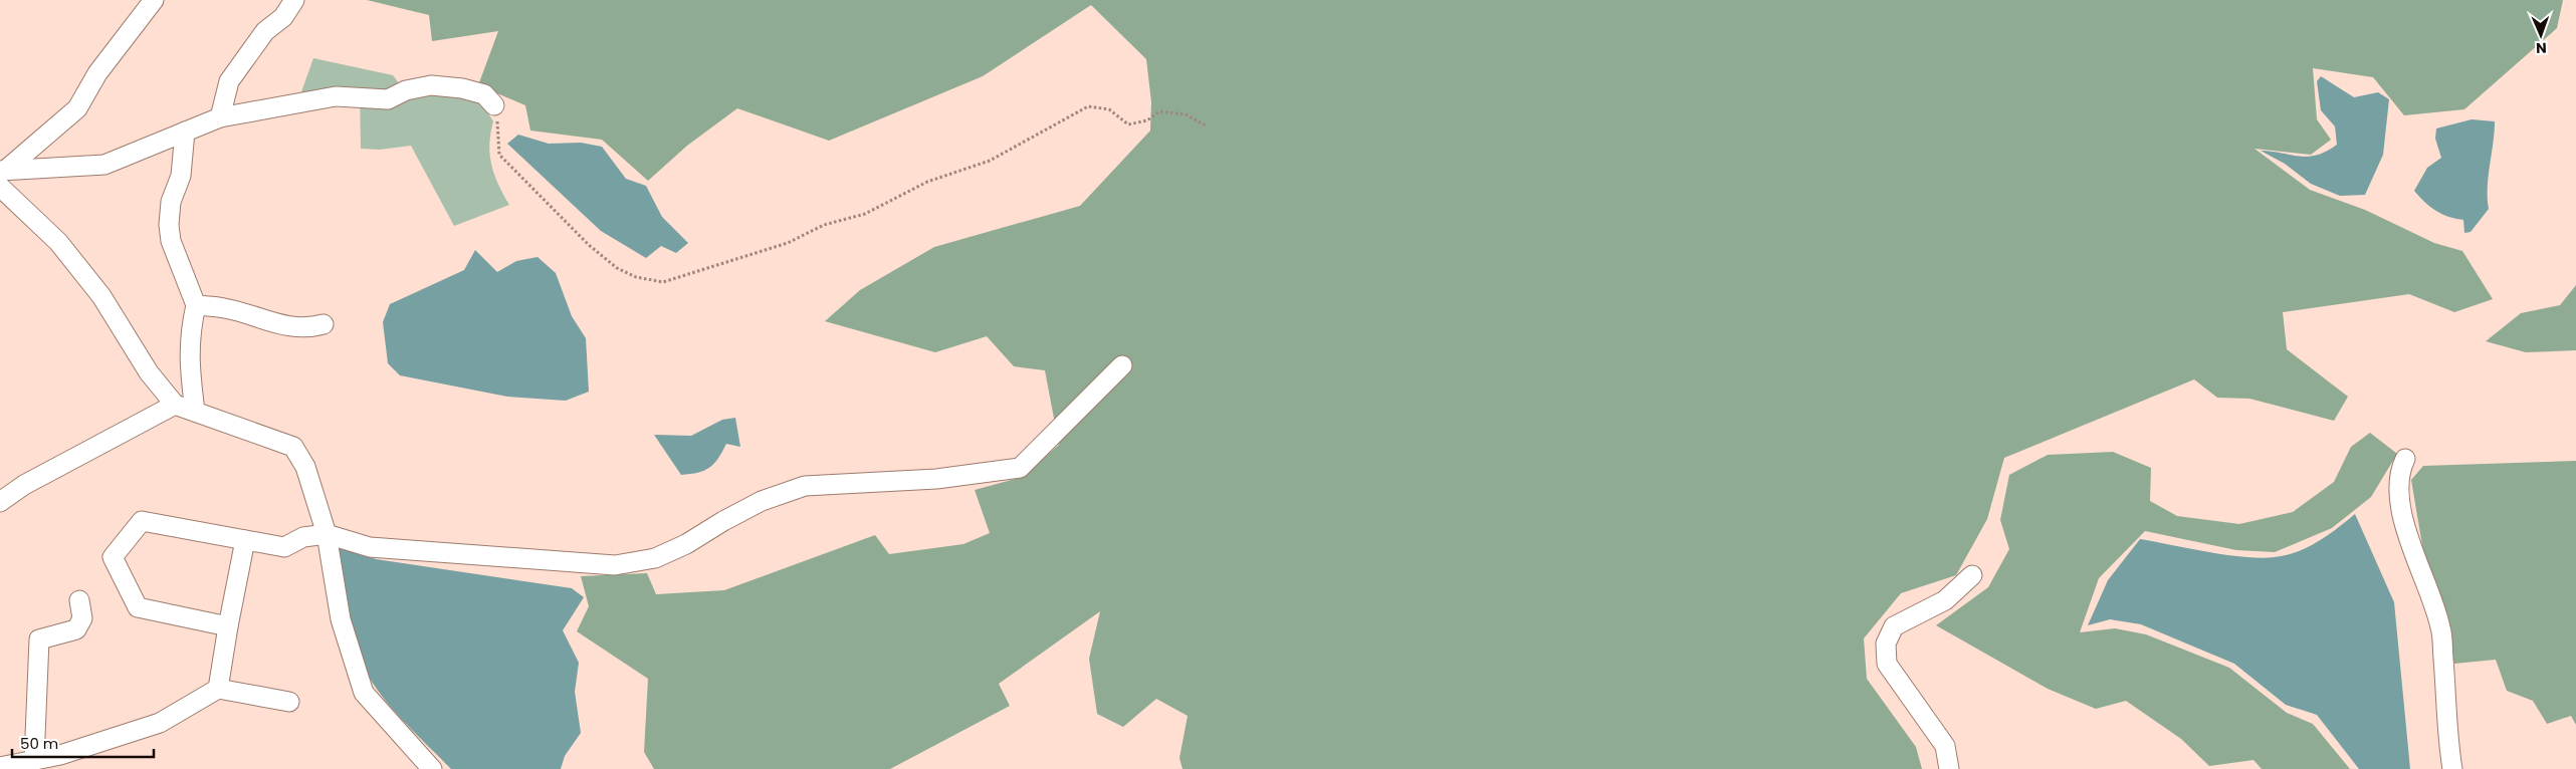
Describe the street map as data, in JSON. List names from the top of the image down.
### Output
{
  "scale_bar": "50 m",
  "north": "bottom"
}
